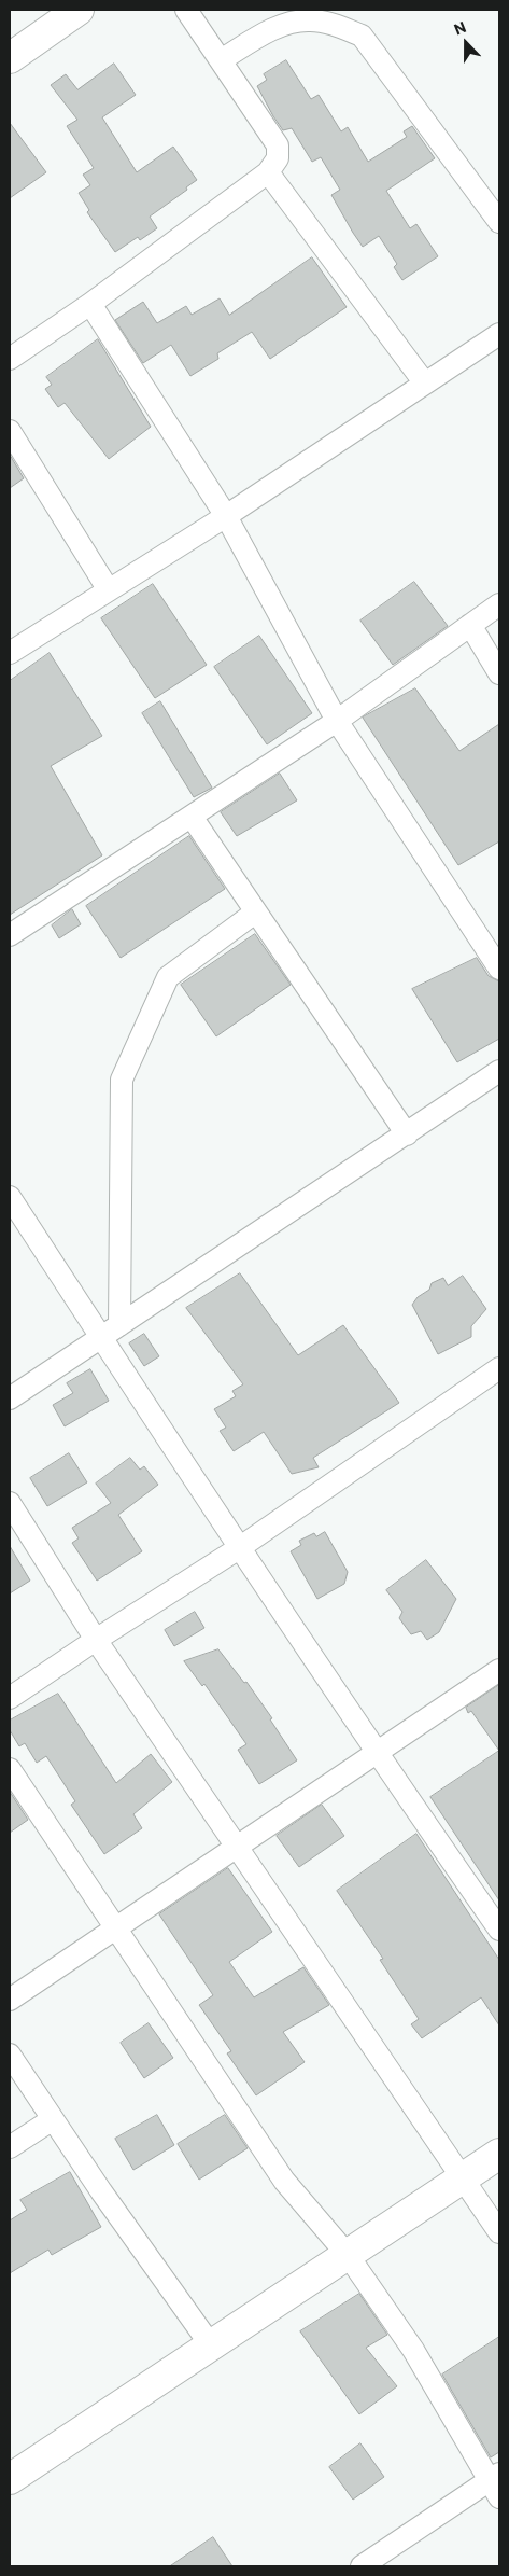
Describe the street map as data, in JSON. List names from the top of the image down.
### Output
{
  "north": "top"
}
